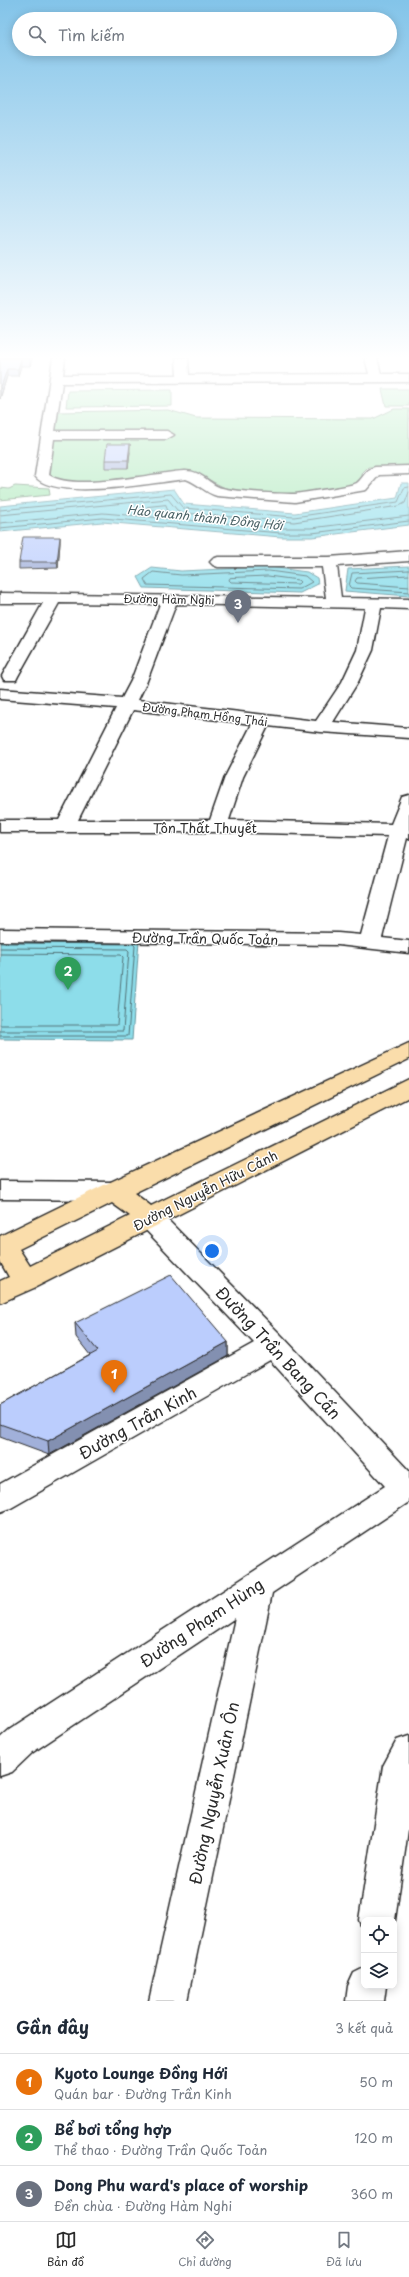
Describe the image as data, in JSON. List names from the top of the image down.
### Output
{
  "streets": {
    "main road": ["Đường Nguyễn Hữu Cảnh"],
    "street": [
      "Đường Hàm Nghi",
      "Đường Phạm Hồng Thái",
      "Tôn Thất Thuyết",
      "Đường Trần Quốc Toản",
      "Đường Trần Bang Cấn",
      "Đường Trần Kinh",
      "Đường Phạm Hùng",
      "Đường Nguyễn Xuân Ôn"
    ]
  },
  "crossings": [
    ["Đường Nguyễn Hữu Cảnh", "Đường Trần Bang Cấn"],
    ["Đường Trần Bang Cấn", "Đường Trần Kinh"],
    ["Đường Trần Bang Cấn", "Đường Phạm Hùng"],
    ["Đường Phạm Hùng", "Đường Nguyễn Xuân Ôn"]
  ],
  "water": ["Hào quanh thành Đồng Hới"],
  "page": {
    "search": "Tìm kiếm",
    "pins": ["3", "2", "1"],
    "heading": ["Gần đây", "3 kết quả"],
    "list": [
      {
        "mark": "1",
        "name": "Kyoto Lounge Đồng Hới",
        "note": "Quán bar · Đường Trần Kinh",
        "value": "50 m"
      },
      {
        "mark": "2",
        "name": "Bể bơi tổng hợp",
        "note": "Thể thao · Đường Trần Quốc Toản",
        "value": "120 m"
      },
      {
        "mark": "3",
        "name": "Dong Phu ward's place of worship",
        "note": "Đền chùa · Đường Hàm Nghi",
        "value": "360 m"
      }
    ],
    "nav": ["Bản đồ", "Chỉ đường", "Đã lưu"]
  }
}
